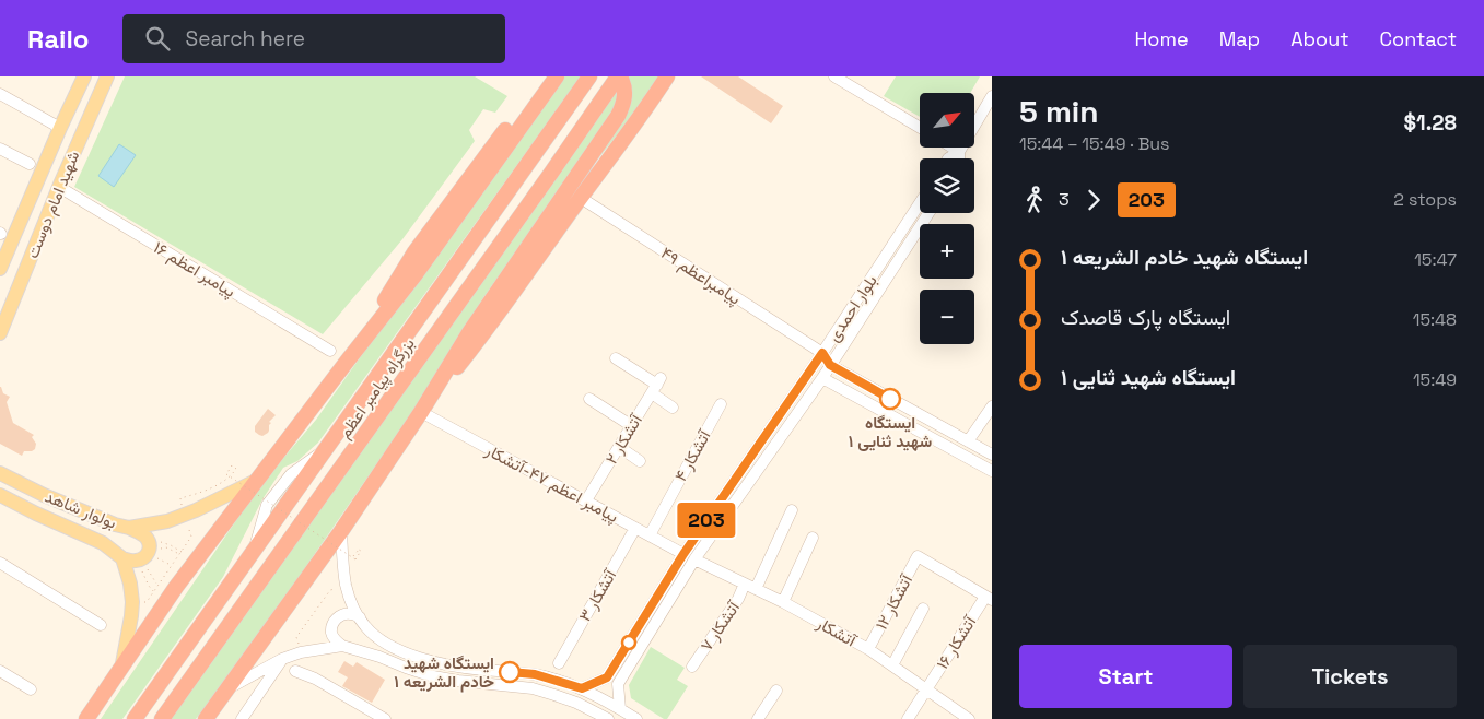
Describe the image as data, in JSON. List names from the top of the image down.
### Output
{
  "streets": {
    "highway": ["بزرگراه پیامبر اعظم"],
    "main road": ["شهید امام دوست", "بولوار شاهد"],
    "street": [
      "پیامبر اعظم ۱۶",
      "پیامبراعظم ۴۹",
      "بلوار احمدی",
      "آتشکار ۲",
      "آتشکار ۴",
      "پیامبر اعظم ۴۷-آتشکار",
      "آتشکار ۳",
      "آتشکار ۱۲",
      "آتشکار ۷",
      "آتشکار",
      "آتشکار ۱۶"
    ]
  },
  "crossings": [
    ["شهید امام دوست", "پیامبر اعظم ۱۶"],
    ["پیامبراعظم ۴۹", "بلوار احمدی"],
    ["بلوار احمدی", "پیامبر اعظم ۴۷-آتشکار"],
    ["بلوار احمدی", "آتشکار"],
    ["آتشکار ۲", "پیامبر اعظم ۴۷-آتشکار"],
    ["آتشکار ۴", "پیامبر اعظم ۴۷-آتشکار"],
    ["پیامبر اعظم ۴۷-آتشکار", "آتشکار ۳"],
    ["آتشکار ۱۲", "آتشکار"],
    ["آتشکار ۱۲", "آتشکار ۱۶"],
    ["آتشکار ۷", "آتشکار"],
    ["آتشکار", "آتشکار ۱۶"]
  ],
  "places": ["ایستگاه شهید ثنایی ۱", "ایستگاه شهید خادم الشریعه ۱"],
  "lines": ["bus line 203"],
  "north": "top right",
  "page": {
    "header": "Railo",
    "search": "Search here",
    "nav": [
      "Home",
      "Map",
      "About",
      "Contact"
    ],
    "on_map": "203",
    "heading": ["5 min", "15:44 – 15:49 · Bus", "$1.28"],
    "map_buttons": ["+", "−"],
    "legs": ["3", "203", "2 stops"],
    "list": [
      {
        "name": "ایستگاه شهید خادم الشریعه ۱",
        "value": "15:47"
      },
      {
        "name": "ایستگاه پارک قاصدک",
        "value": "15:48"
      },
      {
        "name": "ایستگاه شهید ثنایی ۱",
        "value": "15:49"
      }
    ],
    "buttons": ["Start", "Tickets"]
  }
}
